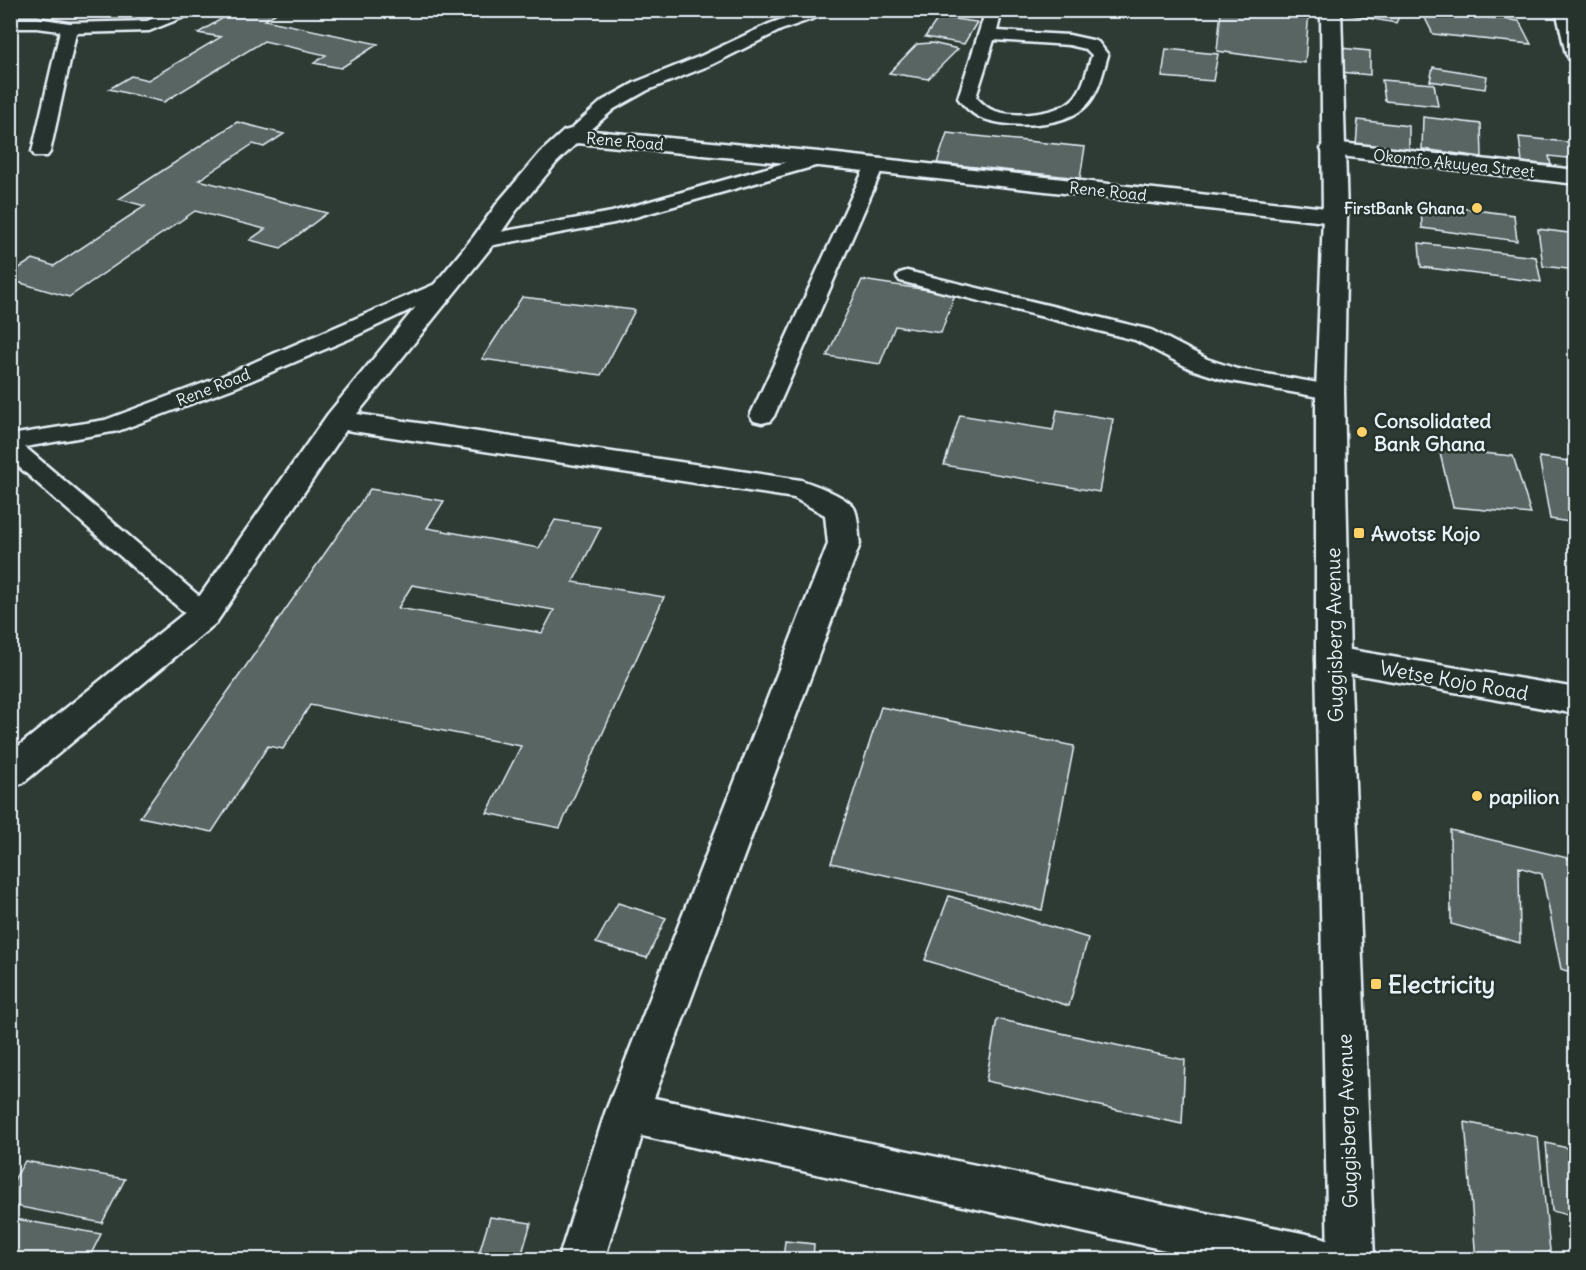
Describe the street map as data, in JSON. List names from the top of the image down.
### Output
{
  "streets": {
    "street": [
      "Rene Road",
      "Okomfo Akuyea Street",
      "Guggisberg Avenue",
      "Wetse Kojo Road"
    ]
  },
  "crossings": [
    ["Rene Road", "Guggisberg Avenue"],
    ["Okomfo Akuyea Street", "Guggisberg Avenue"],
    ["Guggisberg Avenue", "Wetse Kojo Road"]
  ],
  "places": {
    "other": ["FirstBank Ghana", "Consolidated Bank Ghana", "papilion"],
    "transit": ["Awotsɛ Kojo", "Electricity"]
  }
}
